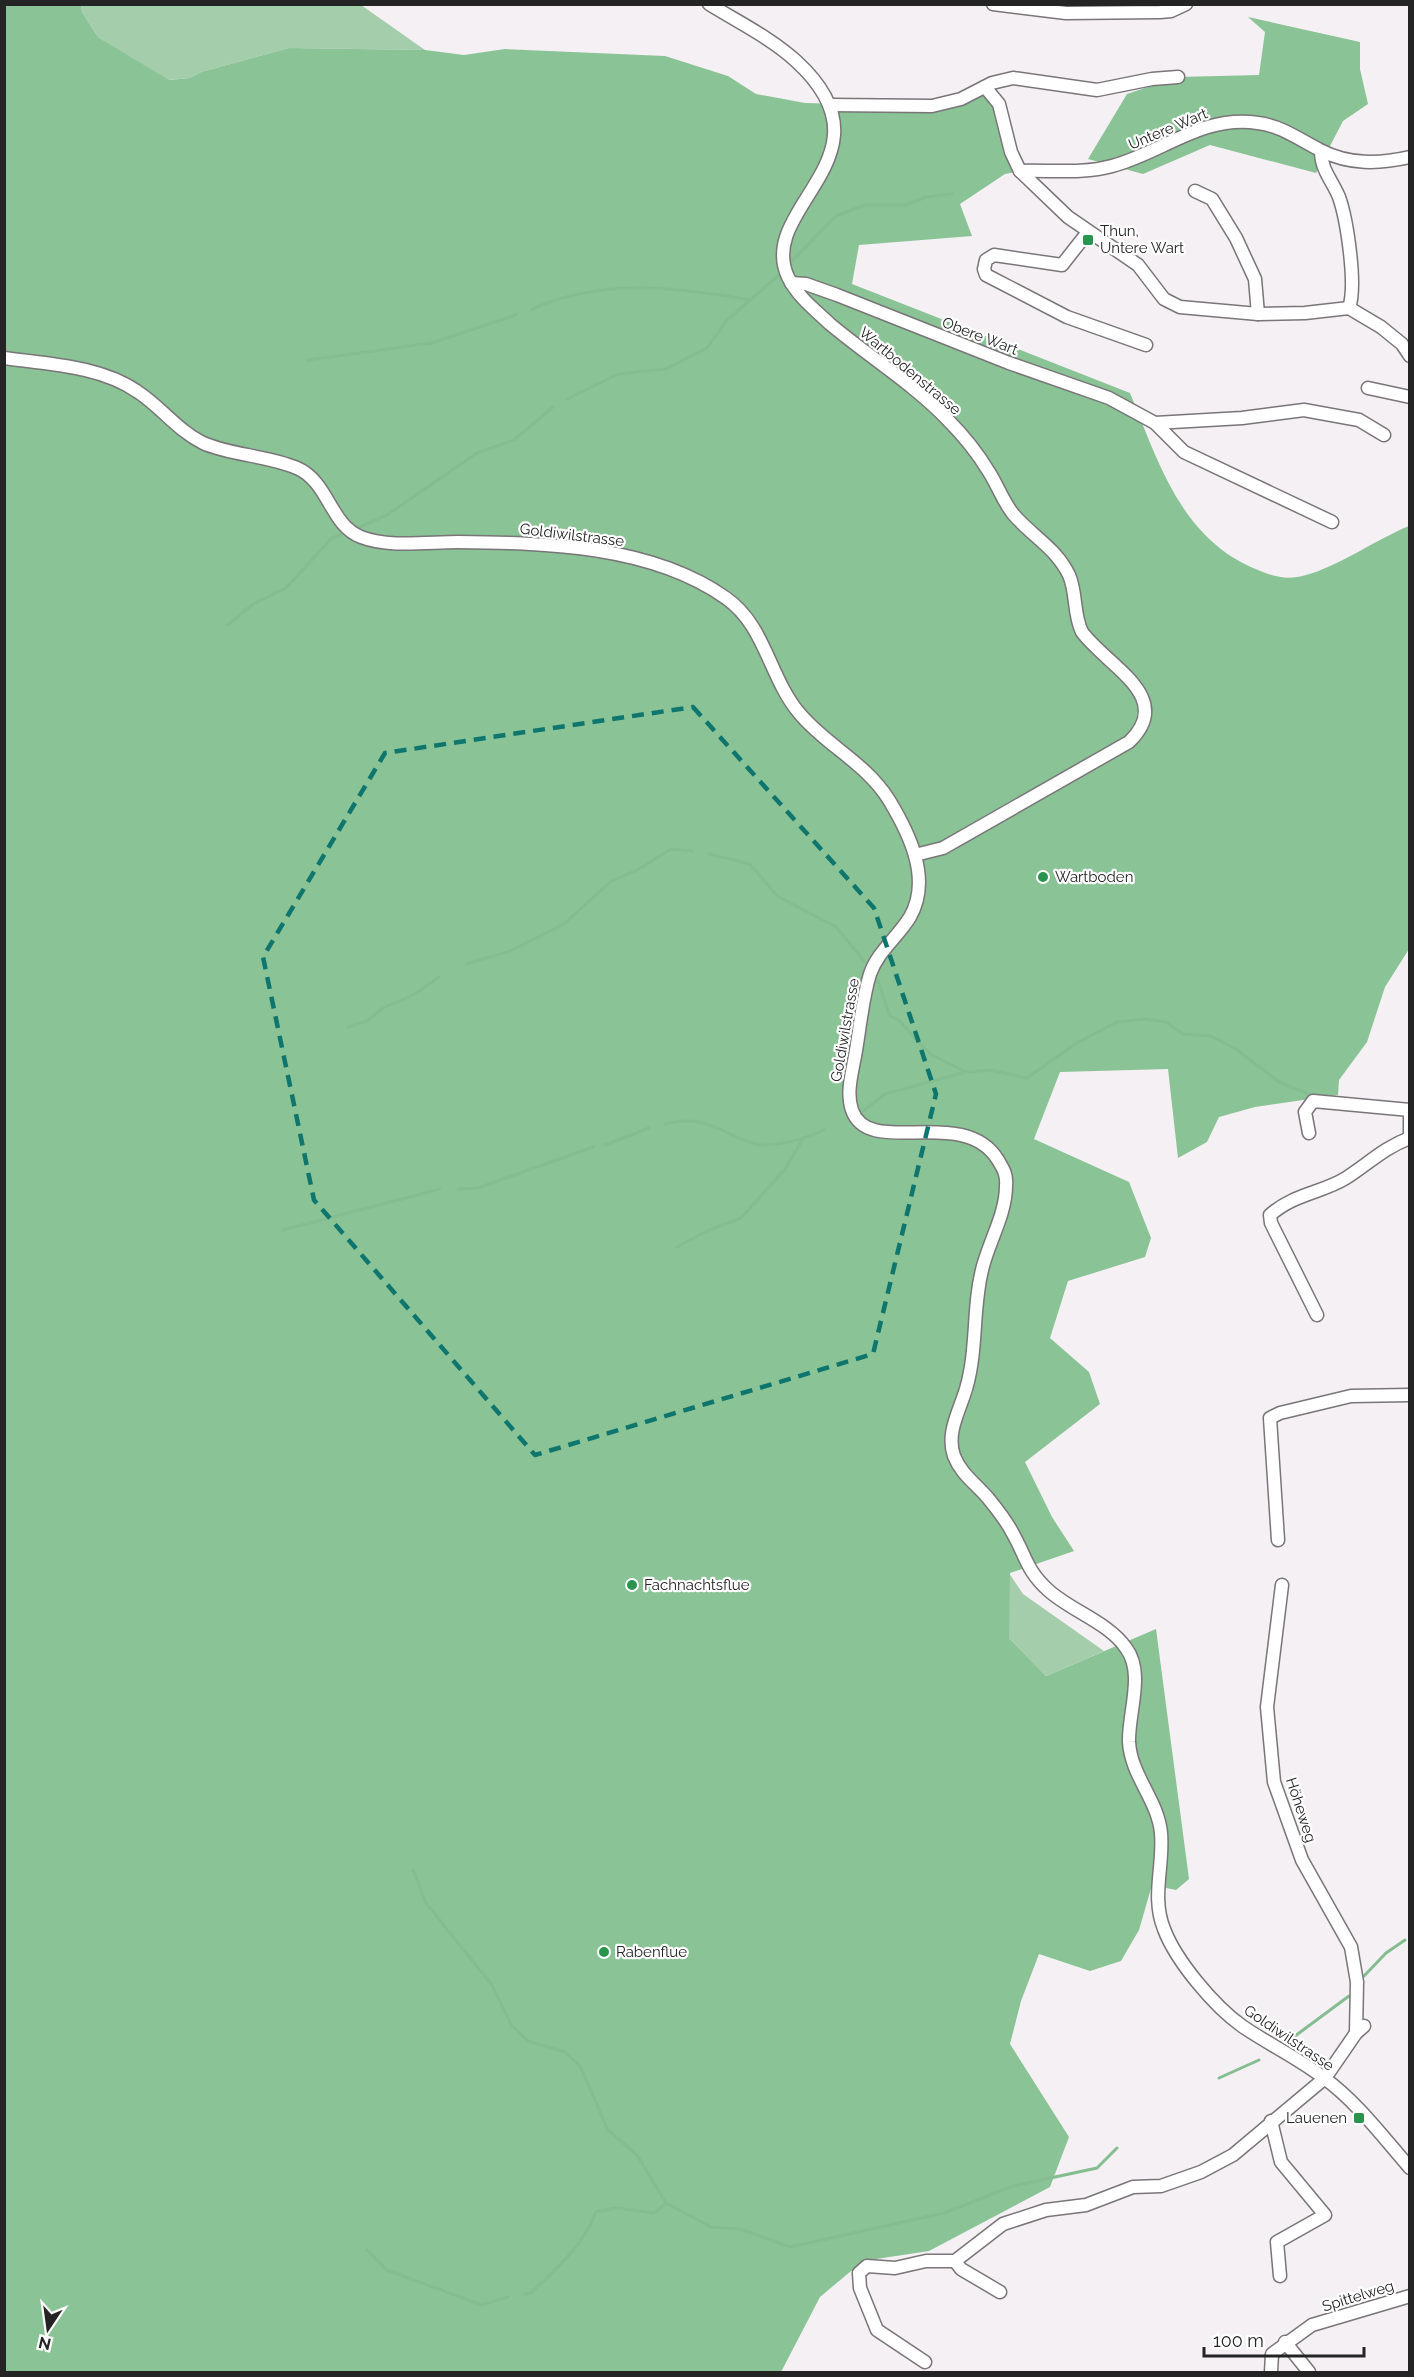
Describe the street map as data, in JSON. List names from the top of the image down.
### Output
{
  "streets": {
    "street": [
      "Untere Wart",
      "Obere Wart",
      "Wartbodenstrasse",
      "Goldiwilstrasse",
      "Höheweg",
      "Spittelweg"
    ]
  },
  "crossings": [
    ["Obere Wart", "Wartbodenstrasse"],
    ["Wartbodenstrasse", "Goldiwilstrasse"],
    ["Goldiwilstrasse", "Höheweg"]
  ],
  "places": {
    "transit": ["Thun, Untere Wart", "Lauenen"],
    "other": ["Wartboden", "Fachnachtsflue", "Rabenflue"]
  },
  "scale_bar": "100 m",
  "north": "bottom"
}
